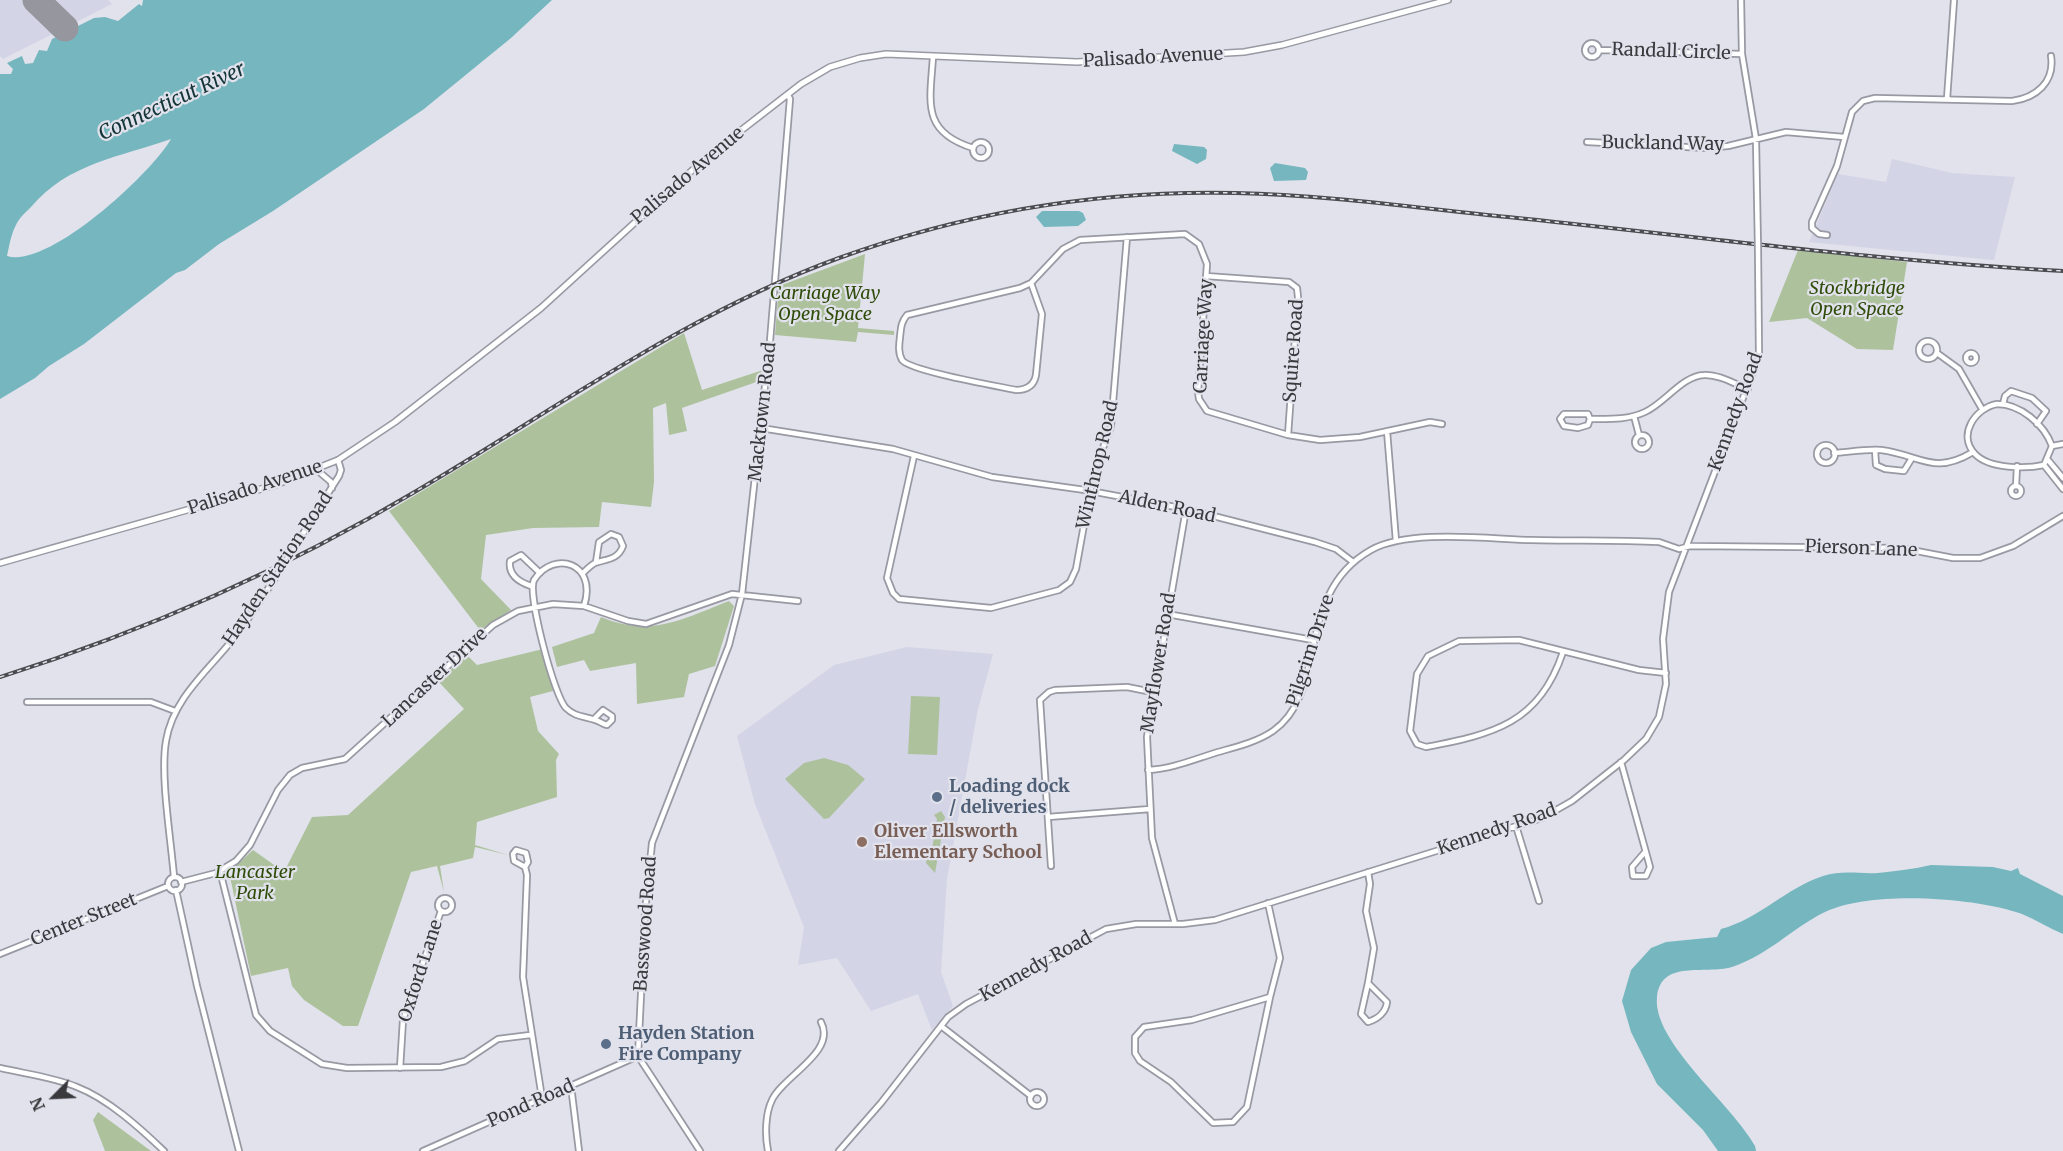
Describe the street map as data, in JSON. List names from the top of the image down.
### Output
{
  "streets": {
    "main road": ["Palisado Avenue"],
    "street": [
      "Randall Circle",
      "Buckland Way",
      "Carriage Way",
      "Squire Road",
      "Macktown Road",
      "Kennedy Road",
      "Winthrop Road",
      "Alden Road",
      "Pierson Lane",
      "Hayden Station Road",
      "Pilgrim Drive",
      "Mayflower Road",
      "Lancaster Drive",
      "Center Street",
      "Basswood Road",
      "Oxford Lane",
      "Pond Road"
    ]
  },
  "crossings": [
    ["Randall Circle", "Kennedy Road"],
    ["Palisado Avenue", "Macktown Road"],
    ["Palisado Avenue", "Hayden Station Road"],
    ["Buckland Way", "Kennedy Road"],
    ["Carriage Way", "Squire Road"],
    ["Carriage Way", "Winthrop Road"],
    ["Macktown Road", "Alden Road"],
    ["Macktown Road", "Lancaster Drive"],
    ["Macktown Road", "Basswood Road"],
    ["Kennedy Road", "Pierson Lane"],
    ["Kennedy Road", "Pilgrim Drive"],
    ["Kennedy Road", "Mayflower Road"],
    ["Winthrop Road", "Alden Road"],
    ["Alden Road", "Pilgrim Drive"],
    ["Alden Road", "Mayflower Road"],
    ["Pierson Lane", "Pilgrim Drive"],
    ["Pilgrim Drive", "Mayflower Road"],
    ["Basswood Road", "Pond Road"]
  ],
  "water": ["Connecticut River"],
  "parks": ["Stockbridge Open Space", "Carriage Way Open Space", "Lancaster Park"],
  "places": ["Loading dock / deliveries", "Oliver Ellsworth Elementary School", "Hayden Station Fire Company"],
  "north": "bottom left"
}
